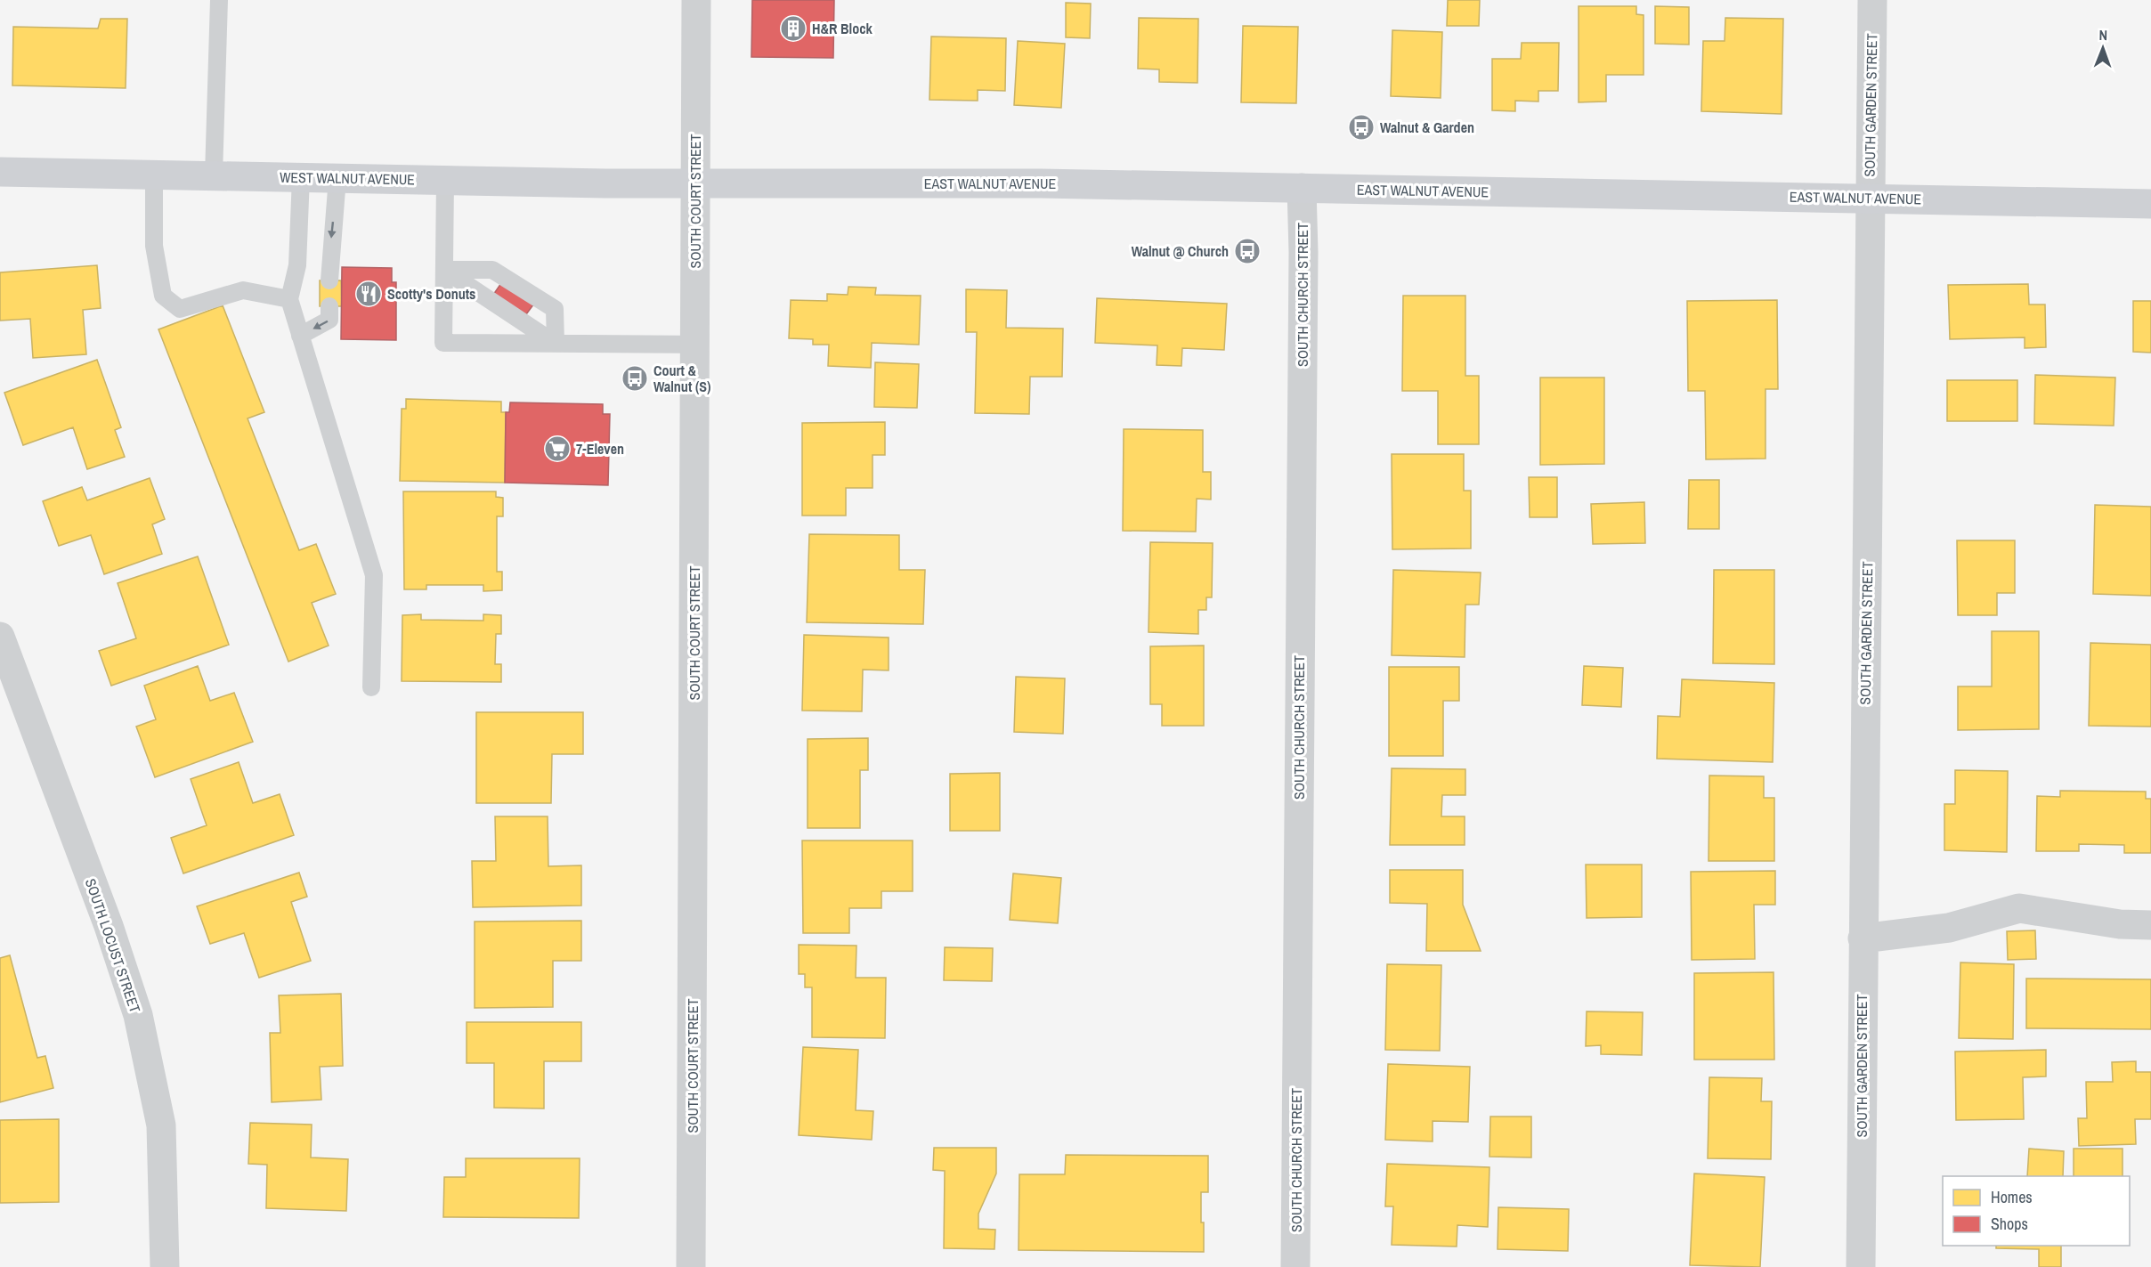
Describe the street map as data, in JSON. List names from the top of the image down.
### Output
{
  "streets": {
    "main road": ["WEST WALNUT AVENUE", "EAST WALNUT AVENUE"],
    "street": [
      "SOUTH GARDEN STREET",
      "SOUTH COURT STREET",
      "SOUTH CHURCH STREET",
      "SOUTH LOCUST STREET"
    ]
  },
  "crossings": [
    ["SOUTH GARDEN STREET", "EAST WALNUT AVENUE"],
    ["WEST WALNUT AVENUE", "EAST WALNUT AVENUE"],
    ["WEST WALNUT AVENUE", "SOUTH COURT STREET"],
    ["EAST WALNUT AVENUE", "SOUTH COURT STREET"],
    ["EAST WALNUT AVENUE", "SOUTH CHURCH STREET"]
  ],
  "places": {
    "building": ["H&R Block"],
    "bus stop": ["Walnut & Garden", "Walnut @ Church", "Court & Walnut (S)"],
    "restaurant": ["Scotty's Donuts"],
    "supermarket": ["7-Eleven"]
  },
  "legend": ["Homes", "Shops"],
  "north": "top"
}
